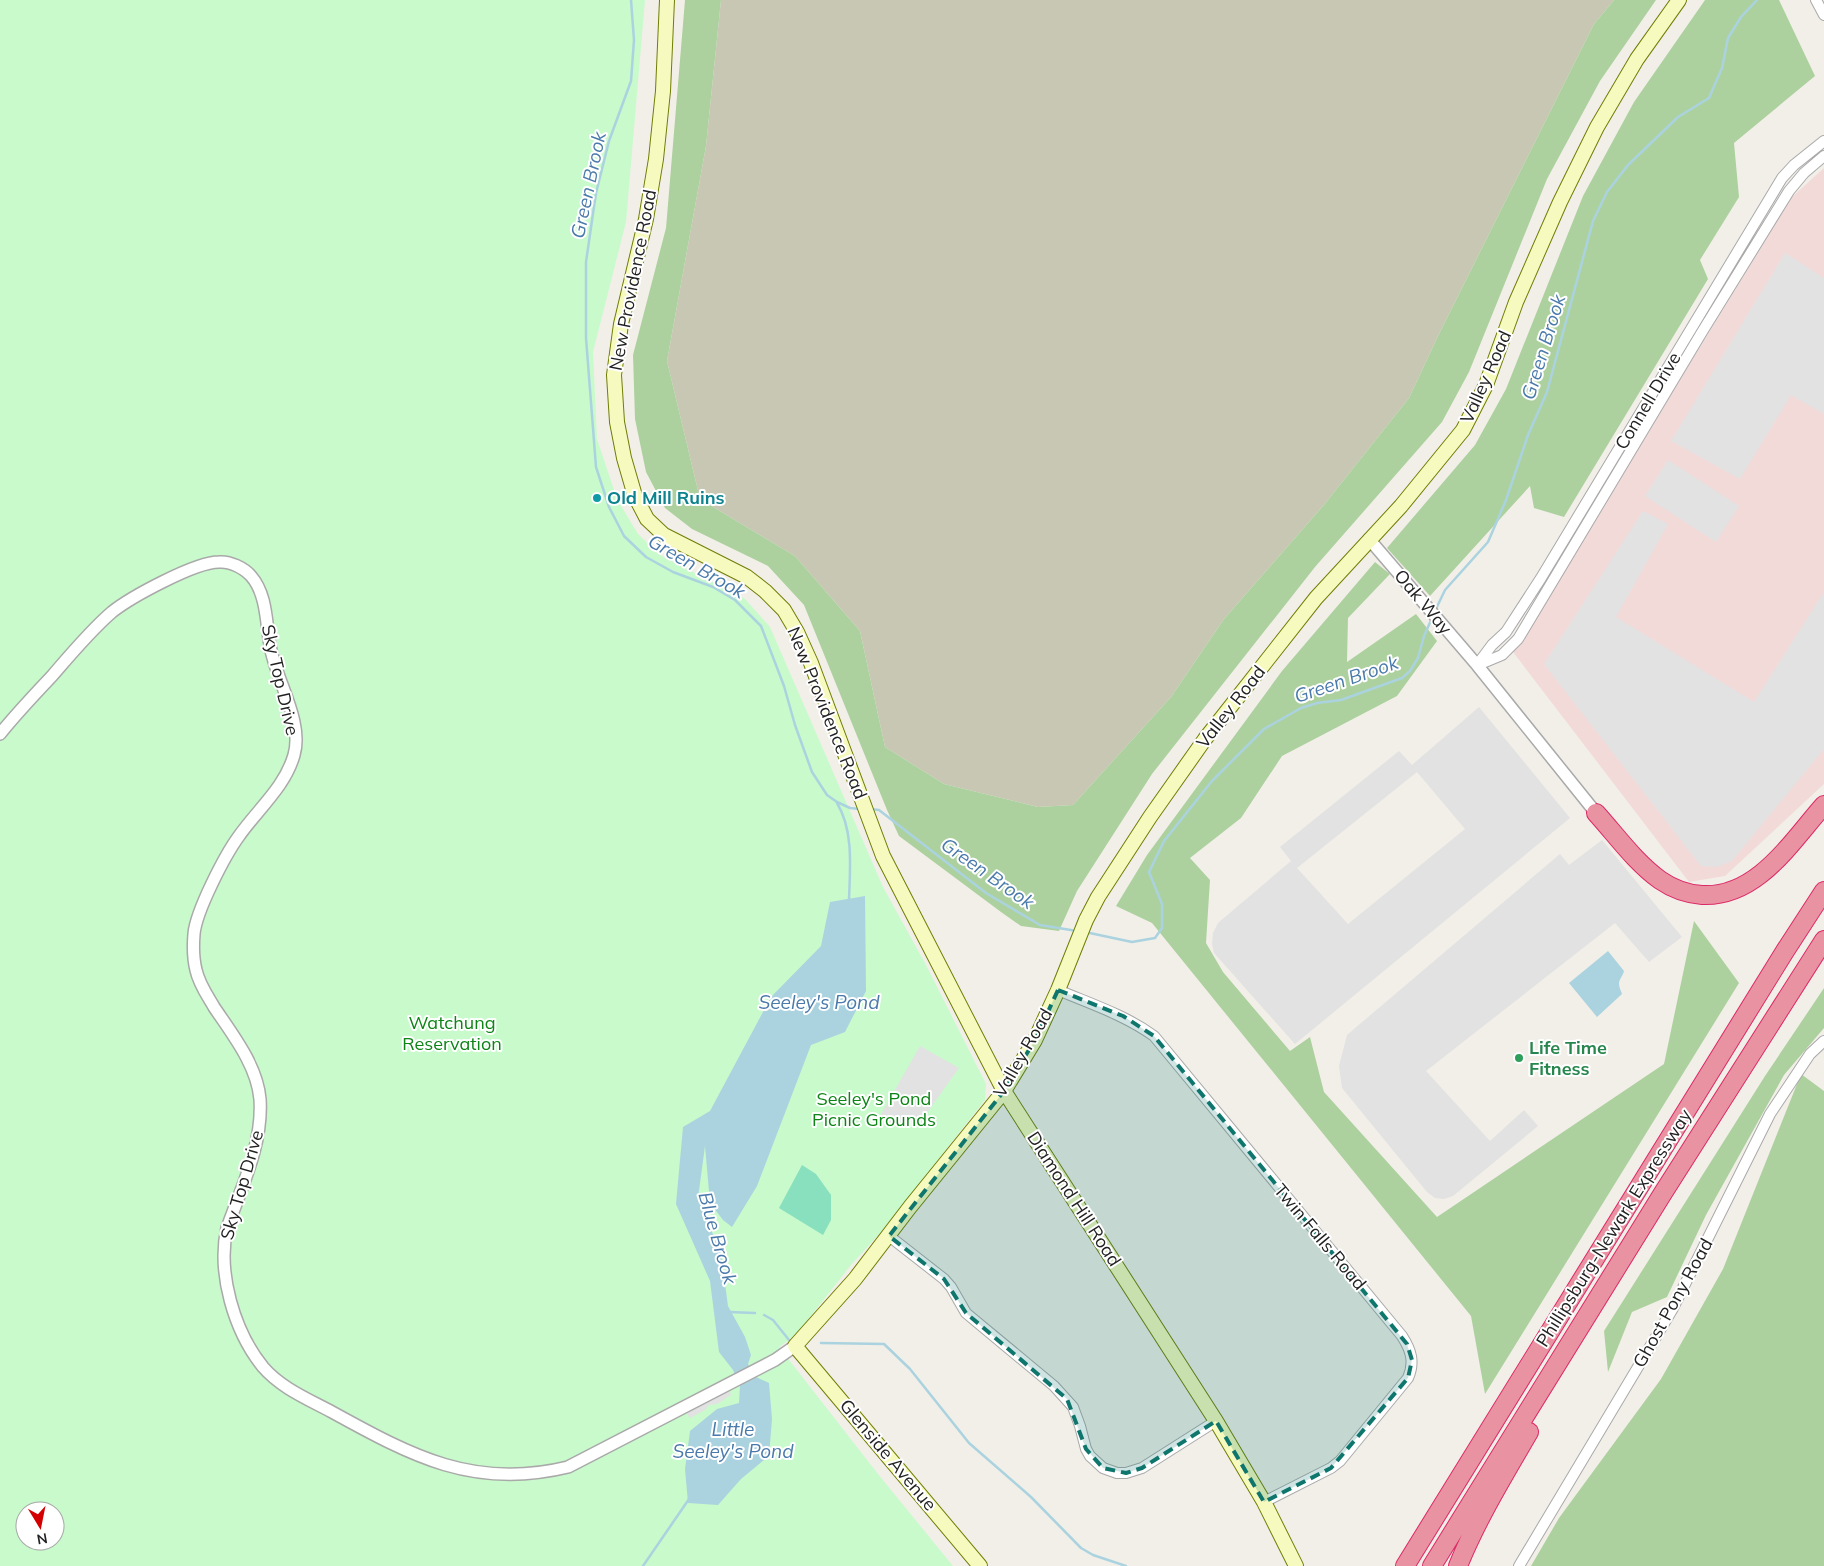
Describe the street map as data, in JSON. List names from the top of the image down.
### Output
{
  "streets": {
    "highway": ["Phillipsburg-Newark Expressway"],
    "main road": [
      "New Providence Road",
      "Valley Road",
      "Diamond Hill Road",
      "Glenside Avenue"
    ],
    "street": [
      "Connell Drive",
      "Oak Way",
      "Sky Top Drive",
      "Twin Falls Road",
      "Ghost Pony Road"
    ]
  },
  "crossings": [
    ["New Providence Road", "Diamond Hill Road"],
    ["Valley Road", "Oak Way"],
    ["Valley Road", "Sky Top Drive"],
    ["Valley Road", "Diamond Hill Road"],
    ["Valley Road", "Twin Falls Road"],
    ["Valley Road", "Glenside Avenue"],
    ["Connell Drive", "Oak Way"],
    ["Diamond Hill Road", "Twin Falls Road"]
  ],
  "water": [
    "Green Brook",
    "Seeley's Pond",
    "Blue Brook",
    "Little Seeley's Pond"
  ],
  "parks": ["Watchung Reservation", "Seeley's Pond Picnic Grounds"],
  "places": ["Old Mill Ruins", "Life Time Fitness"],
  "north": "bottom"
}
